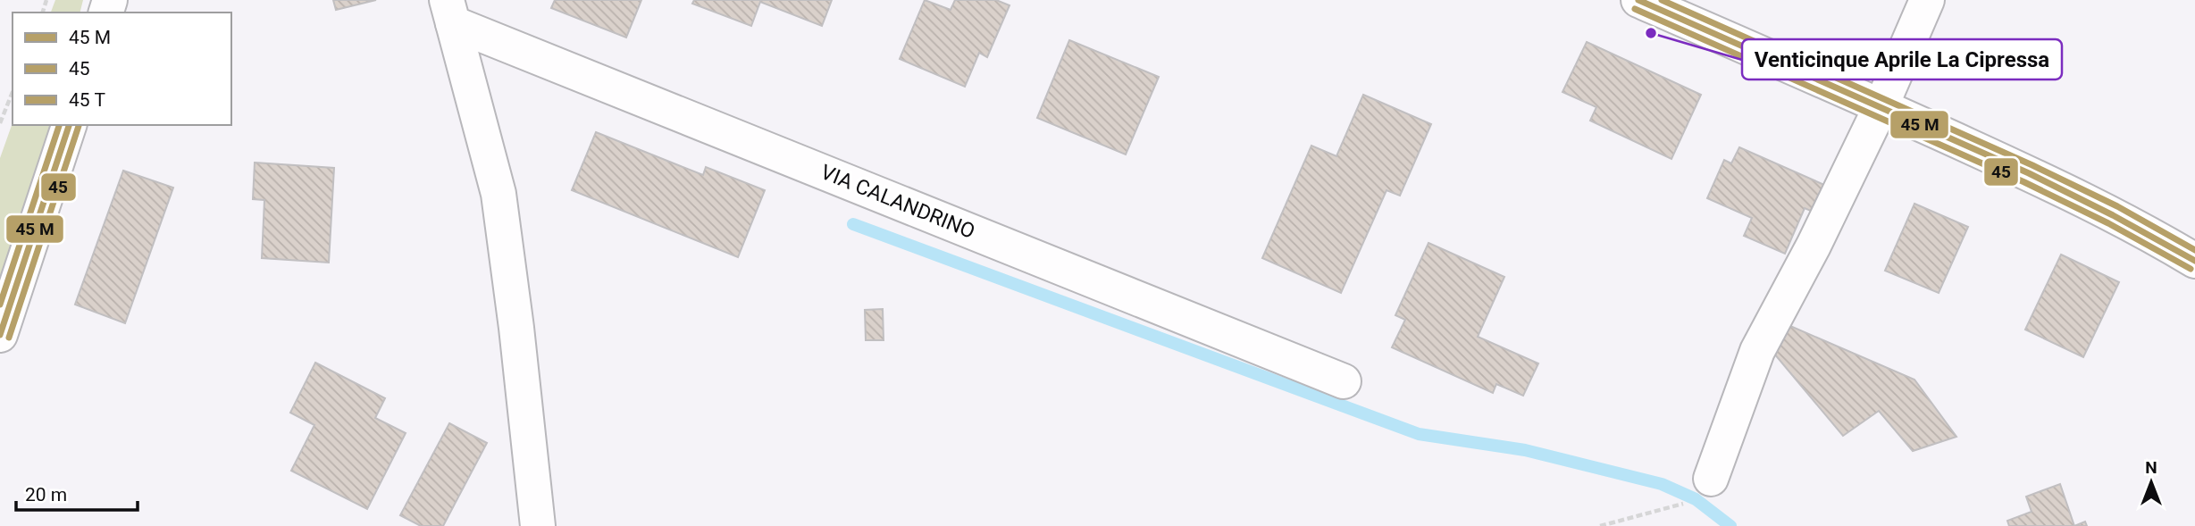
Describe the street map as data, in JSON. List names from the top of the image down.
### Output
{
  "streets": {
    "street": ["VIA CALANDRINO"]
  },
  "places": ["Venticinque Aprile La Cipressa"],
  "lines": ["transit line 45"],
  "legend": ["45 M", "45", "45 T"],
  "scale_bar": "20 m",
  "north": "top"
}
